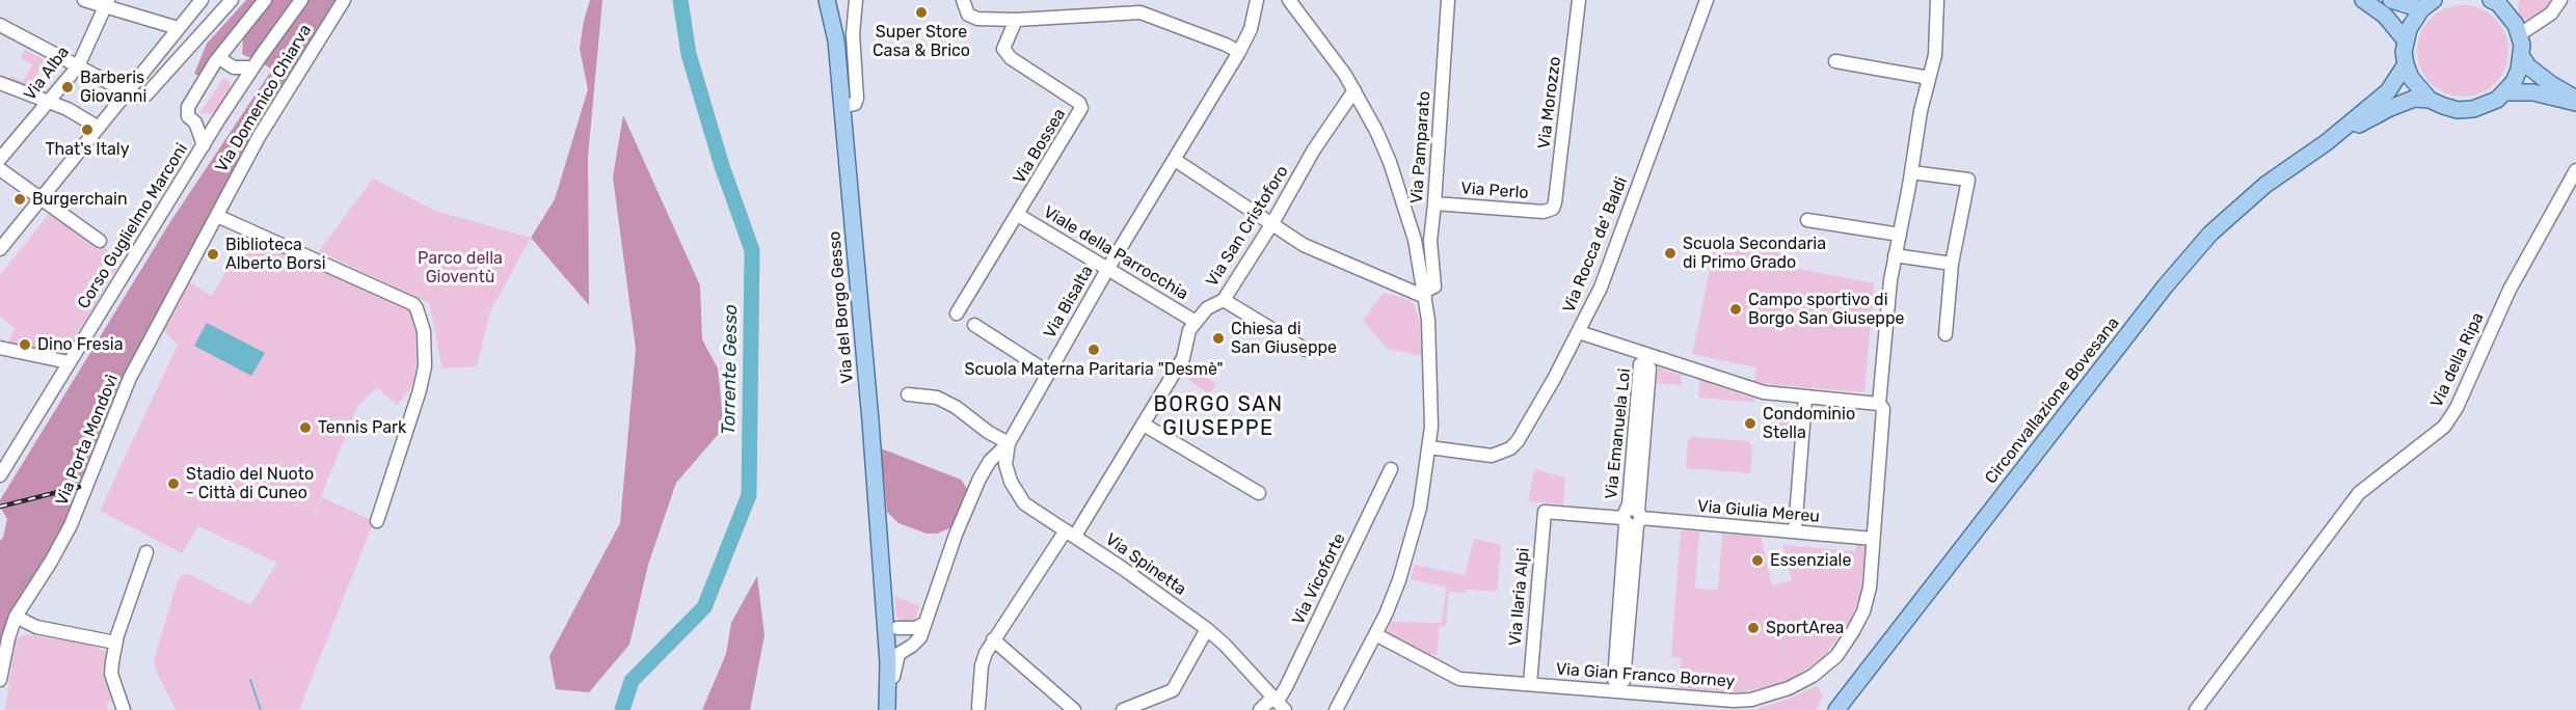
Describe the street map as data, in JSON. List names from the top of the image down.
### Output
{
  "streets": {
    "main road": ["Via del Borgo Gesso", "Circonvallazione Bovesana"],
    "street": [
      "Via Alba",
      "Via Domenico Chiarva",
      "Via Morozzo",
      "Via Bossea",
      "Via Pamparato",
      "Via Perlo",
      "Corso Guglielmo Marconi",
      "Via San Cristoforo",
      "Via Rocca de' Baldi",
      "Viale della Parrocchia",
      "Via Bisalta",
      "Via della Ripa",
      "Via Emanuela Loi",
      "Via Porta Mondovì",
      "Via Giulia Mereu",
      "Via Spinetta",
      "Via Vicoforte",
      "Via Ilaria Alpi",
      "Via Gian Franco Borney"
    ]
  },
  "crossings": [
    ["Via Domenico Chiarva", "Via Porta Mondovì"],
    ["Via Morozzo", "Via Perlo"],
    ["Via Bossea", "Viale della Parrocchia"],
    ["Via Pamparato", "Via Perlo"],
    ["Via San Cristoforo", "Viale della Parrocchia"],
    ["Via San Cristoforo", "Via Spinetta"],
    ["Viale della Parrocchia", "Via Bisalta"],
    ["Via Bisalta", "Via del Borgo Gesso"],
    ["Via Bisalta", "Via Spinetta"],
    ["Via Emanuela Loi", "Via Giulia Mereu"],
    ["Via Emanuela Loi", "Via Gian Franco Borney"],
    ["Via Giulia Mereu", "Via Ilaria Alpi"],
    ["Via Giulia Mereu", "Via Gian Franco Borney"],
    ["Via Spinetta", "Via Vicoforte"],
    ["Via Ilaria Alpi", "Via Gian Franco Borney"]
  ],
  "districts": ["BORGO SAN GIUSEPPE"],
  "water": ["Torrente Gesso"],
  "parks": ["Parco della Gioventù"],
  "places": [
    "Super Store Casa & Brico",
    "Barberis Giovanni",
    "That's Italy",
    "Burgerchain",
    "Scuola Secondaria di Primo Grado",
    "Biblioteca Alberto Borsi",
    "Campo sportivo di Borgo San Giuseppe",
    "Chiesa di San Giuseppe",
    "Dino Fresia",
    "Scuola Materna Paritaria \"Desmè\"",
    "Condominio Stella",
    "Tennis Park",
    "Stadio del Nuoto - Città di Cuneo",
    "Essenziale",
    "SportArea"
  ]
}
